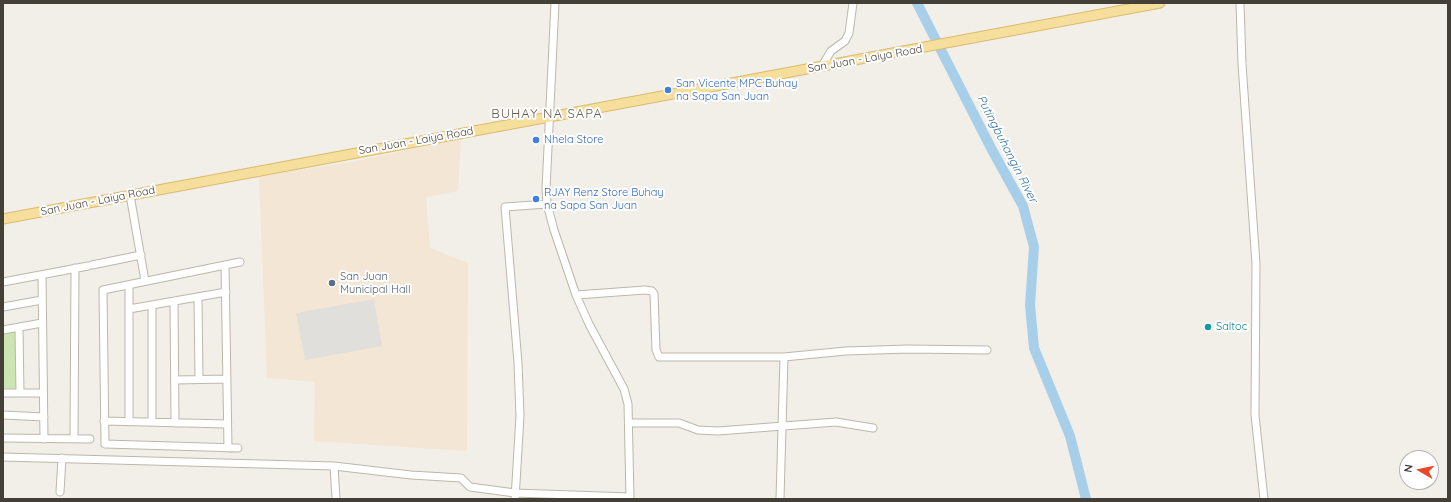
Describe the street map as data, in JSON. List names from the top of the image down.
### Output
{
  "streets": {
    "main road": ["San Juan - Laiya Road"]
  },
  "districts": ["BUHAY NA SAPA"],
  "water": ["Putingbuhangin River"],
  "places": [
    "San Vicente MPC Buhay na Sapa San Juan",
    "Nhela Store",
    "RJAY Renz Store Buhay na Sapa San Juan",
    "San Juan Municipal Hall",
    "Saltoc"
  ],
  "north": "left"
}
